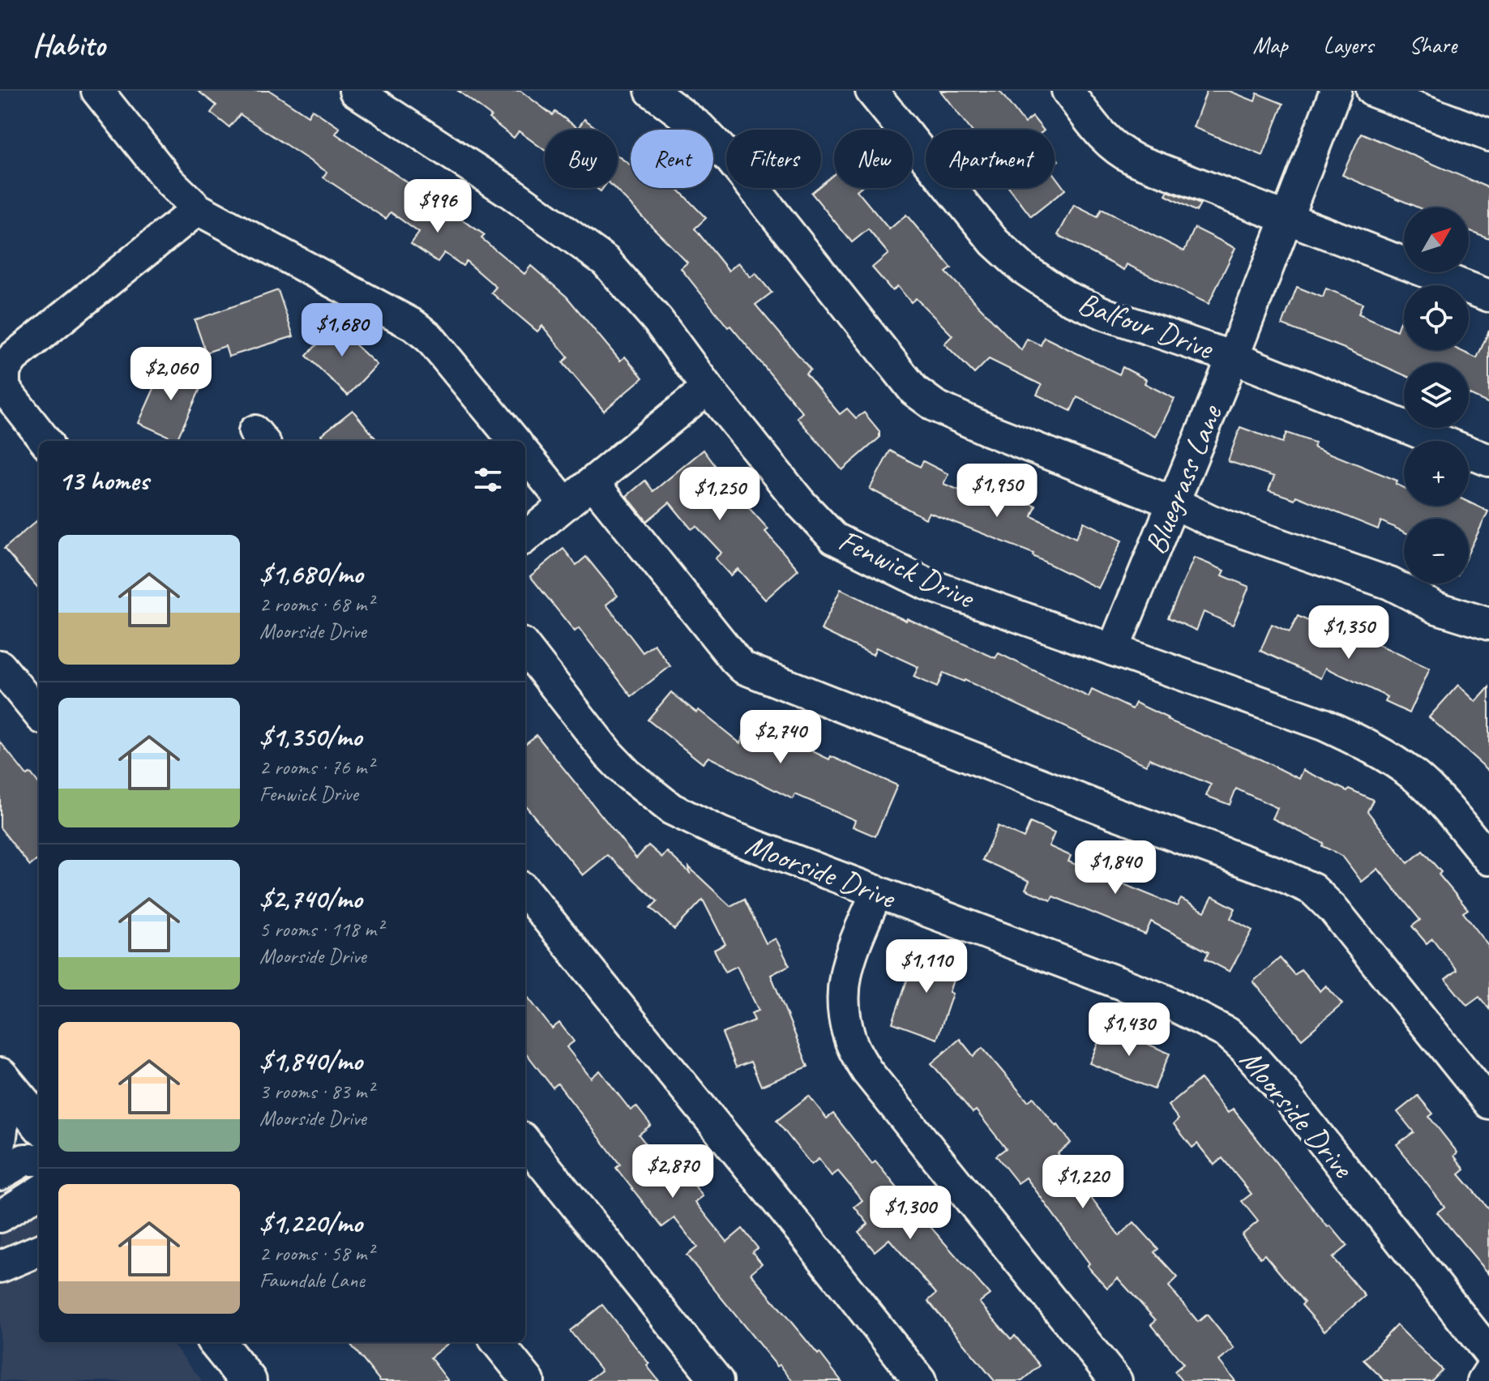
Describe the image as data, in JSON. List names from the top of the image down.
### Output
{
  "streets": {
    "street": [
      "Balfour Drive",
      "Bluegrass Lane",
      "Fenwick Drive",
      "Moorside Drive"
    ]
  },
  "crossings": [
    ["Balfour Drive", "Bluegrass Lane"],
    ["Bluegrass Lane", "Fenwick Drive"]
  ],
  "north": "top right",
  "page": {
    "header": "Habito",
    "nav": ["Map", "Layers", "Share"],
    "chip": [
      "Buy",
      "Rent",
      "Filters",
      "New",
      "Apartment"
    ],
    "price": [
      "$996",
      "$1,680",
      "$2,060",
      "$1,950",
      "$1,250",
      "$1,350",
      "$2,740",
      "$1,840",
      "$1,110",
      "$1,430",
      "$2,870",
      "$1,220",
      "$1,300"
    ],
    "map_buttons": ["+", "−"],
    "heading": "13 homes",
    "list": [
      {
        "name": "$1,680/mo",
        "note": "2 rooms · 68 m² · Moorside Drive"
      },
      {
        "name": "$1,350/mo",
        "note": "2 rooms · 76 m² · Fenwick Drive"
      },
      {
        "name": "$2,740/mo",
        "note": "5 rooms · 118 m² · Moorside Drive"
      },
      {
        "name": "$1,840/mo",
        "note": "3 rooms · 83 m² · Moorside Drive"
      },
      {
        "name": "$1,220/mo",
        "note": "2 rooms · 58 m² · Fawndale Lane"
      }
    ]
  }
}
